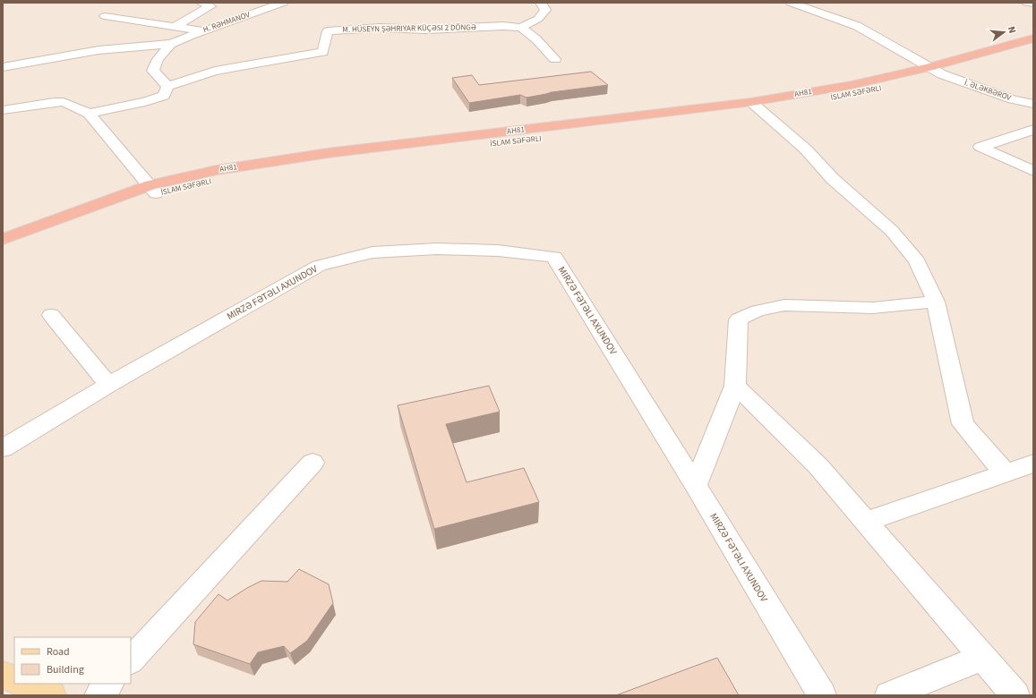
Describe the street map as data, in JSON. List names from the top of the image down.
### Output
{
  "streets": {
    "highway": ["AH81", "İSLAM SƏFƏRLI"],
    "street": [
      "H. RƏHMANOV",
      "M. HÜSEYN ŞƏHRIYAR KÜÇƏSI 2 DÖNGƏ",
      "İ. ƏLƏKBƏROV",
      "MIRZƏ FƏTƏLI AXUNDOV"
    ]
  },
  "crossings": [
    ["İ. ƏLƏKBƏROV", "AH81"],
    ["İ. ƏLƏKBƏROV", "İSLAM SƏFƏRLI"],
    ["AH81", "İSLAM SƏFƏRLI"]
  ],
  "legend": ["Road", "Building"],
  "north": "right"
}
